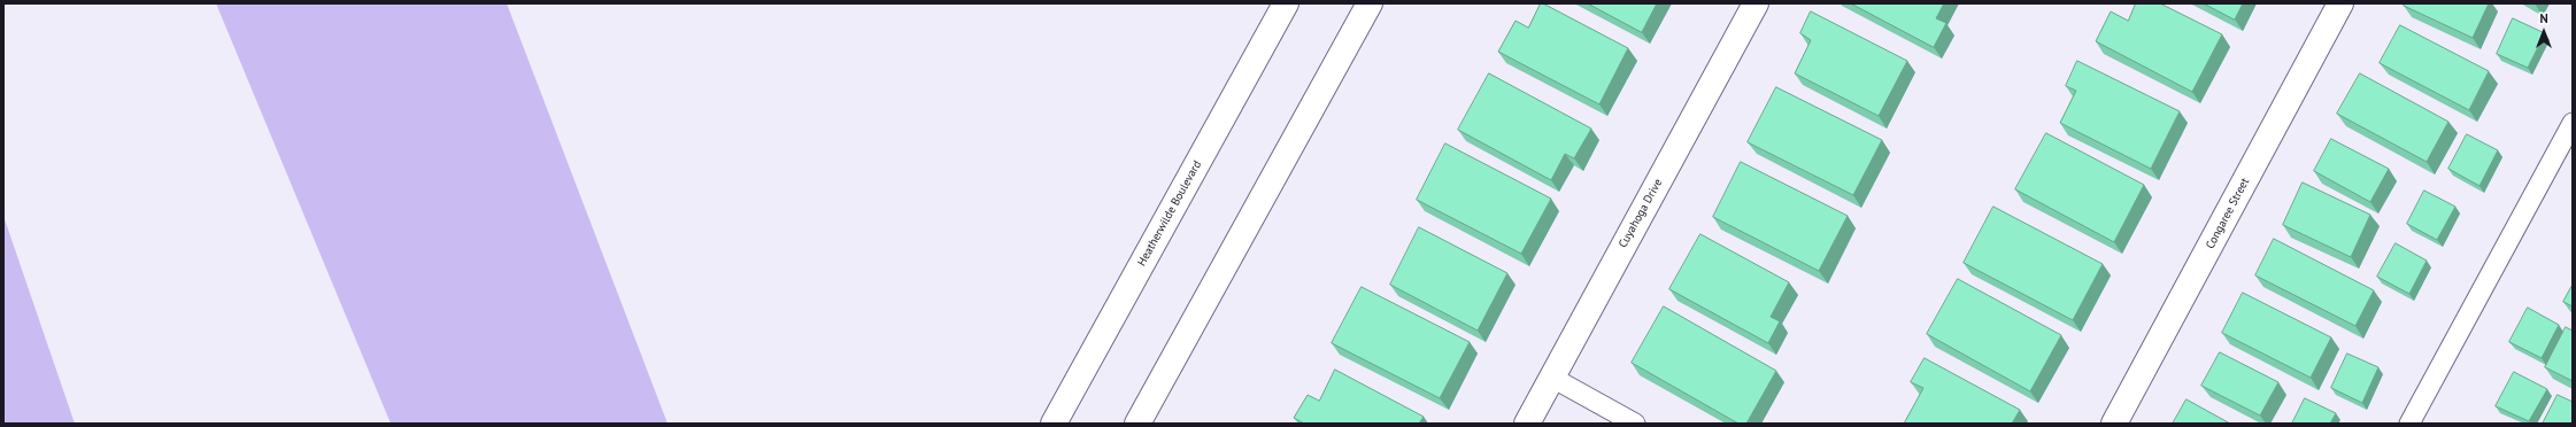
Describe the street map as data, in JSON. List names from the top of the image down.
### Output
{
  "streets": {
    "main road": ["Heatherwilde Boulevard", "Cuyahoga Drive", "Congaree Street"]
  },
  "north": "top"
}
